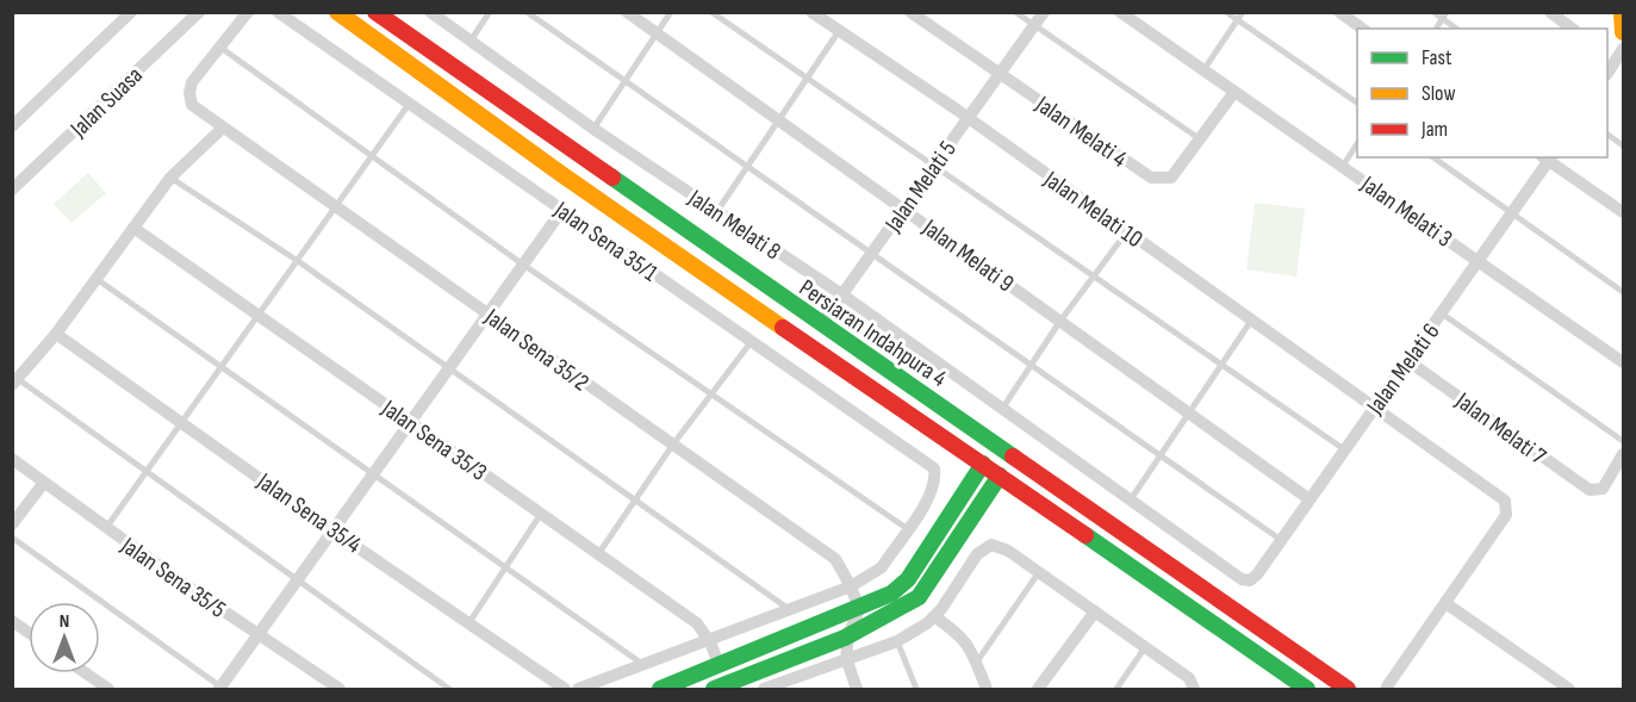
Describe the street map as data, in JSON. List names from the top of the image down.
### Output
{
  "streets": {
    "street": [
      "Jalan Suasa",
      "Jalan Melati 4",
      "Jalan Melati 5",
      "Jalan Melati 10",
      "Jalan Melati 3",
      "Jalan Melati 8",
      "Jalan Sena 35/1",
      "Jalan Melati 9",
      "Persiaran Indahpura 4",
      "Jalan Sena 35/2",
      "Jalan Melati 6",
      "Jalan Melati 7",
      "Jalan Sena 35/3",
      "Jalan Sena 35/4",
      "Jalan Sena 35/5"
    ]
  },
  "crossings": [
    ["Jalan Melati 4", "Jalan Melati 5"],
    ["Jalan Melati 4", "Jalan Melati 3"],
    ["Jalan Melati 5", "Jalan Melati 10"],
    ["Jalan Melati 5", "Jalan Melati 8"],
    ["Jalan Melati 5", "Jalan Melati 9"],
    ["Jalan Melati 5", "Persiaran Indahpura 4"],
    ["Jalan Melati 10", "Jalan Melati 6"],
    ["Jalan Melati 3", "Jalan Melati 6"],
    ["Jalan Melati 8", "Jalan Melati 6"],
    ["Jalan Melati 9", "Jalan Melati 6"],
    ["Jalan Melati 6", "Jalan Melati 7"]
  ],
  "legend": ["Fast", "Slow", "Jam"],
  "north": "top"
}
